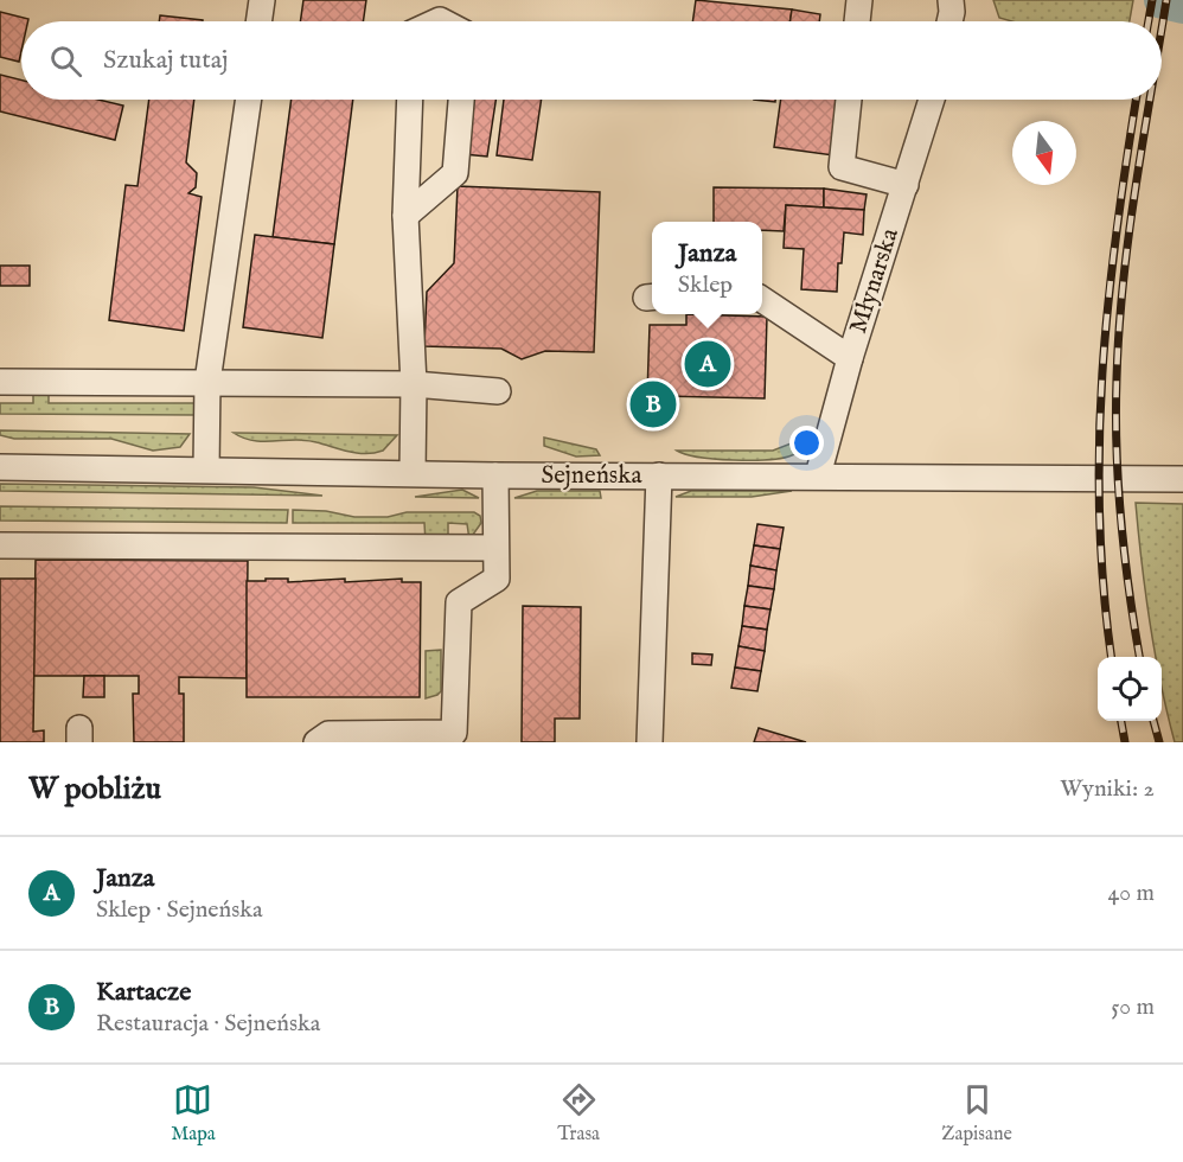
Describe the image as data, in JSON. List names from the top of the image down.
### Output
{
  "streets": {
    "street": ["Młynarska", "Sejneńska"]
  },
  "crossings": [
    ["Młynarska", "Sejneńska"]
  ],
  "north": "bottom",
  "page": {
    "search": "Szukaj tutaj",
    "popup": ["Janza", "Sklep"],
    "pins": ["A", "B"],
    "heading": ["W pobliżu", "Wyniki: 2"],
    "list": [
      {
        "mark": "A",
        "name": "Janza",
        "note": "Sklep · Sejneńska",
        "value": "40 m"
      },
      {
        "mark": "B",
        "name": "Kartacze",
        "note": "Restauracja · Sejneńska",
        "value": "50 m"
      }
    ],
    "nav": ["Mapa", "Trasa", "Zapisane"]
  }
}
